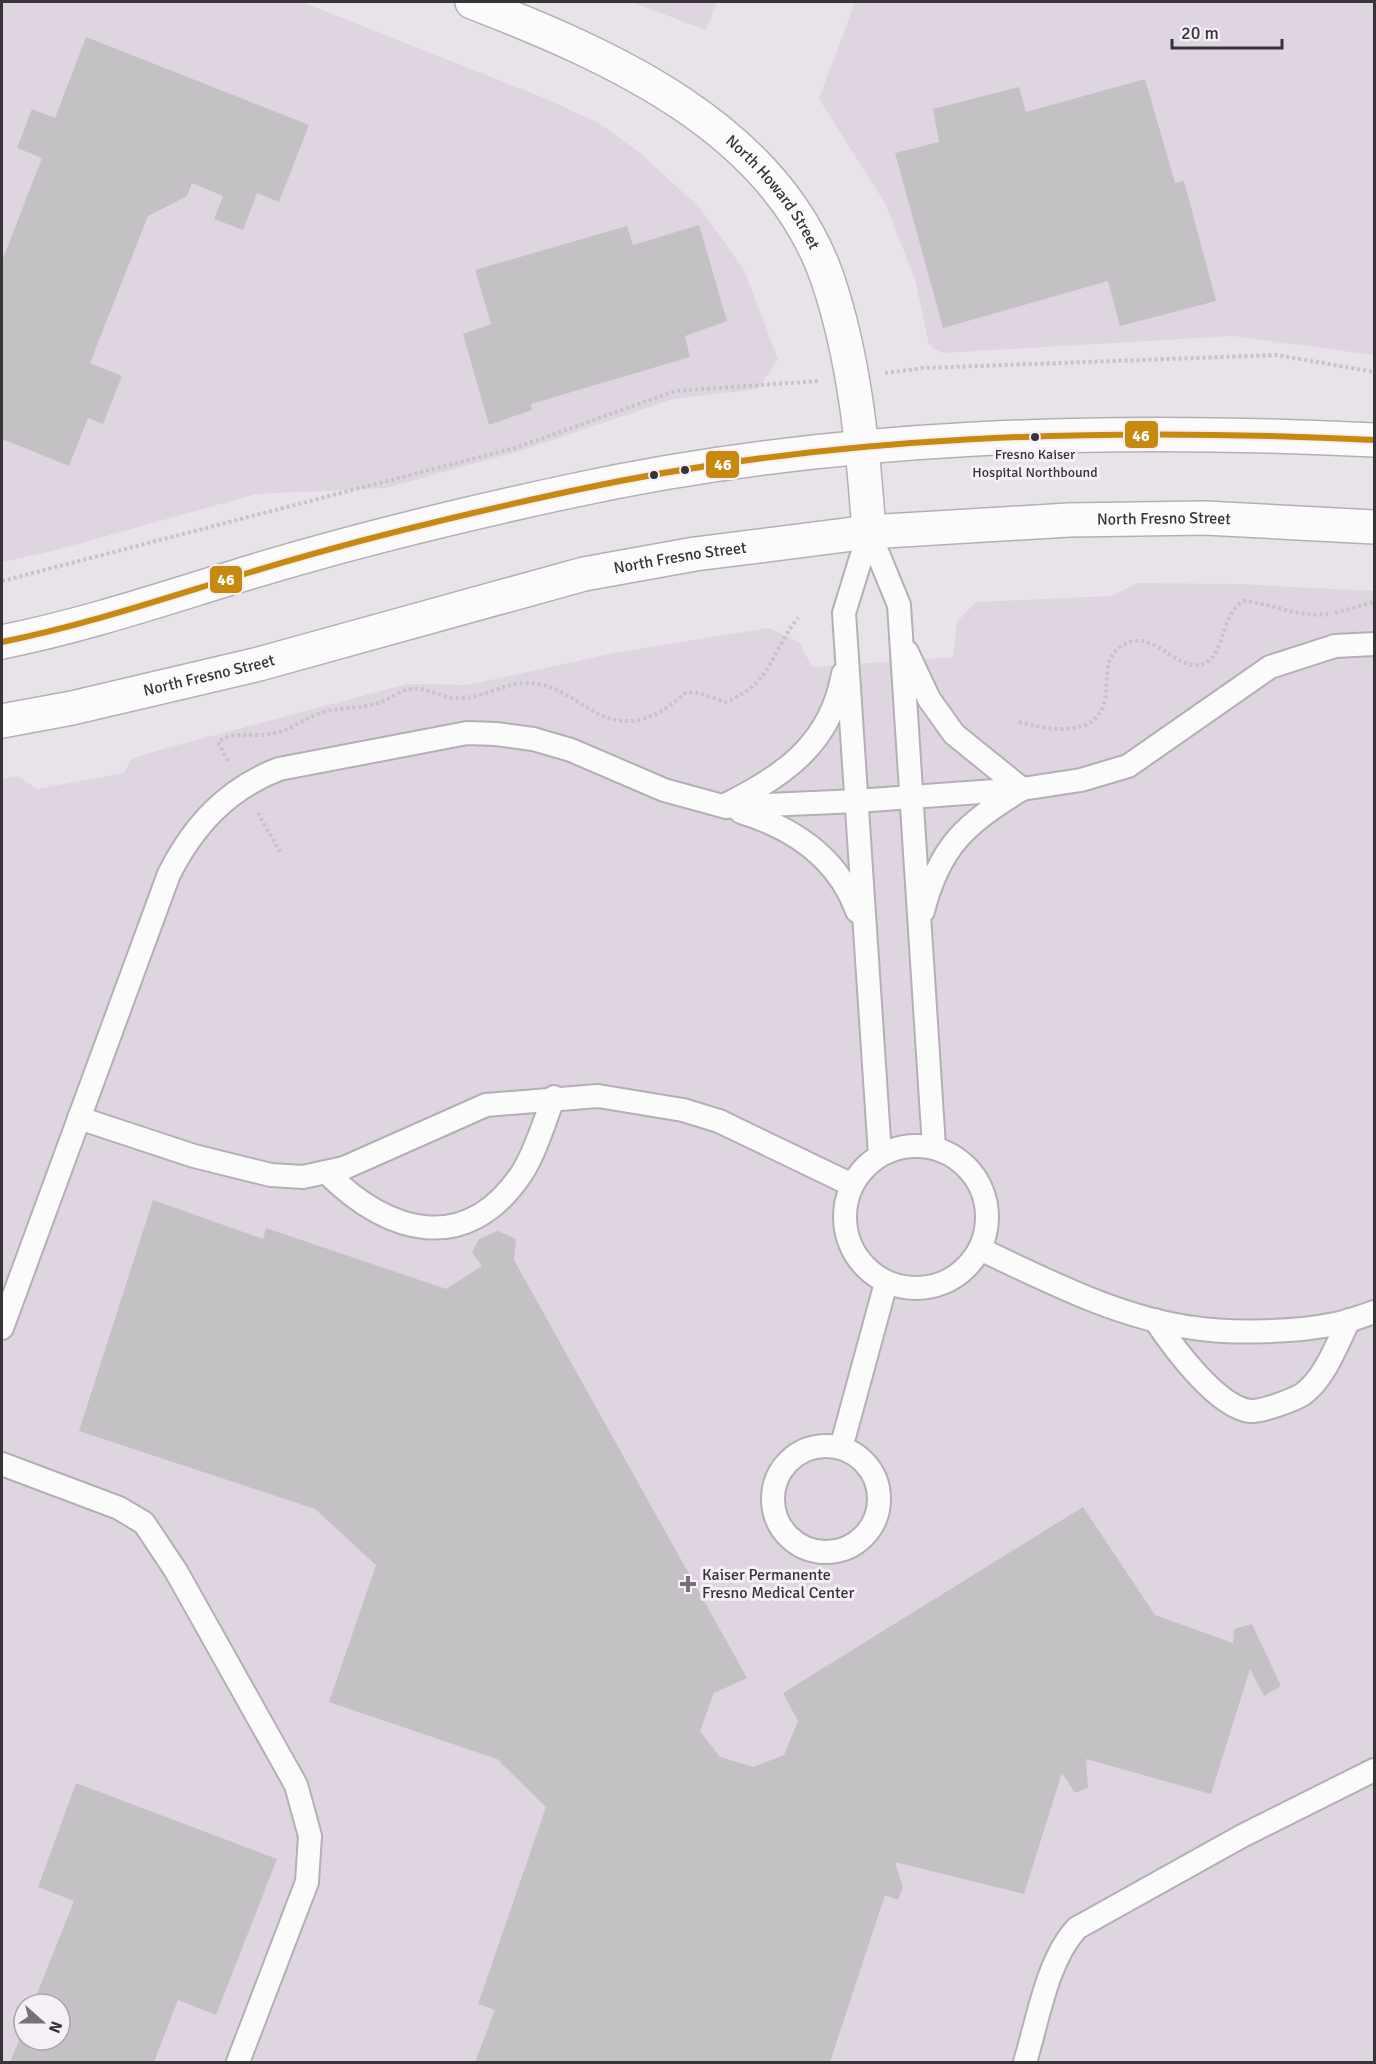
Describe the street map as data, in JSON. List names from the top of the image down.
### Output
{
  "streets": {
    "main road": ["North Howard Street", "North Fresno Street"]
  },
  "crossings": [
    ["North Howard Street", "North Fresno Street"]
  ],
  "places": {
    "other": ["Fresno Kaiser Hospital Northbound"],
    "health": ["Kaiser Permanente Fresno Medical Center"]
  },
  "lines": ["transit line 46"],
  "scale_bar": "20 m",
  "north": "right"
}
